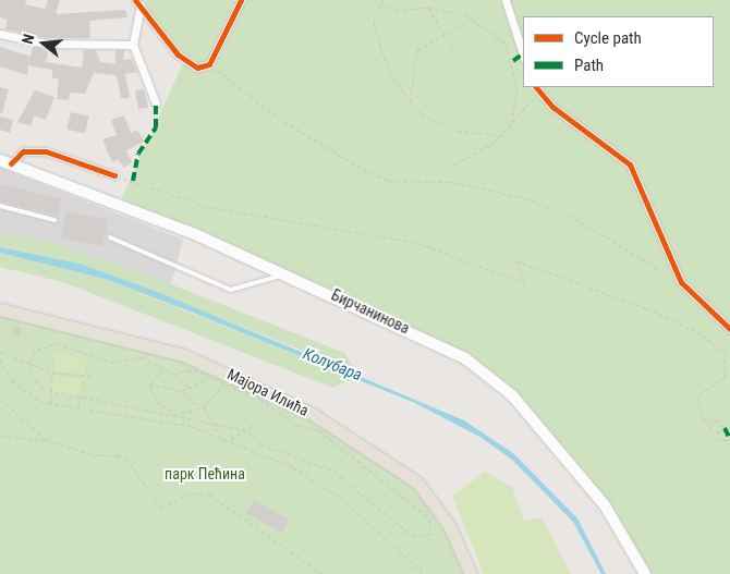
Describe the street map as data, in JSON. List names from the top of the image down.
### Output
{
  "streets": {
    "main road": ["Бирчанинова", "Мајора Илића"]
  },
  "water": ["Колубара"],
  "parks": ["парк Пећина"],
  "legend": ["Cycle path", "Path"],
  "north": "left"
}
